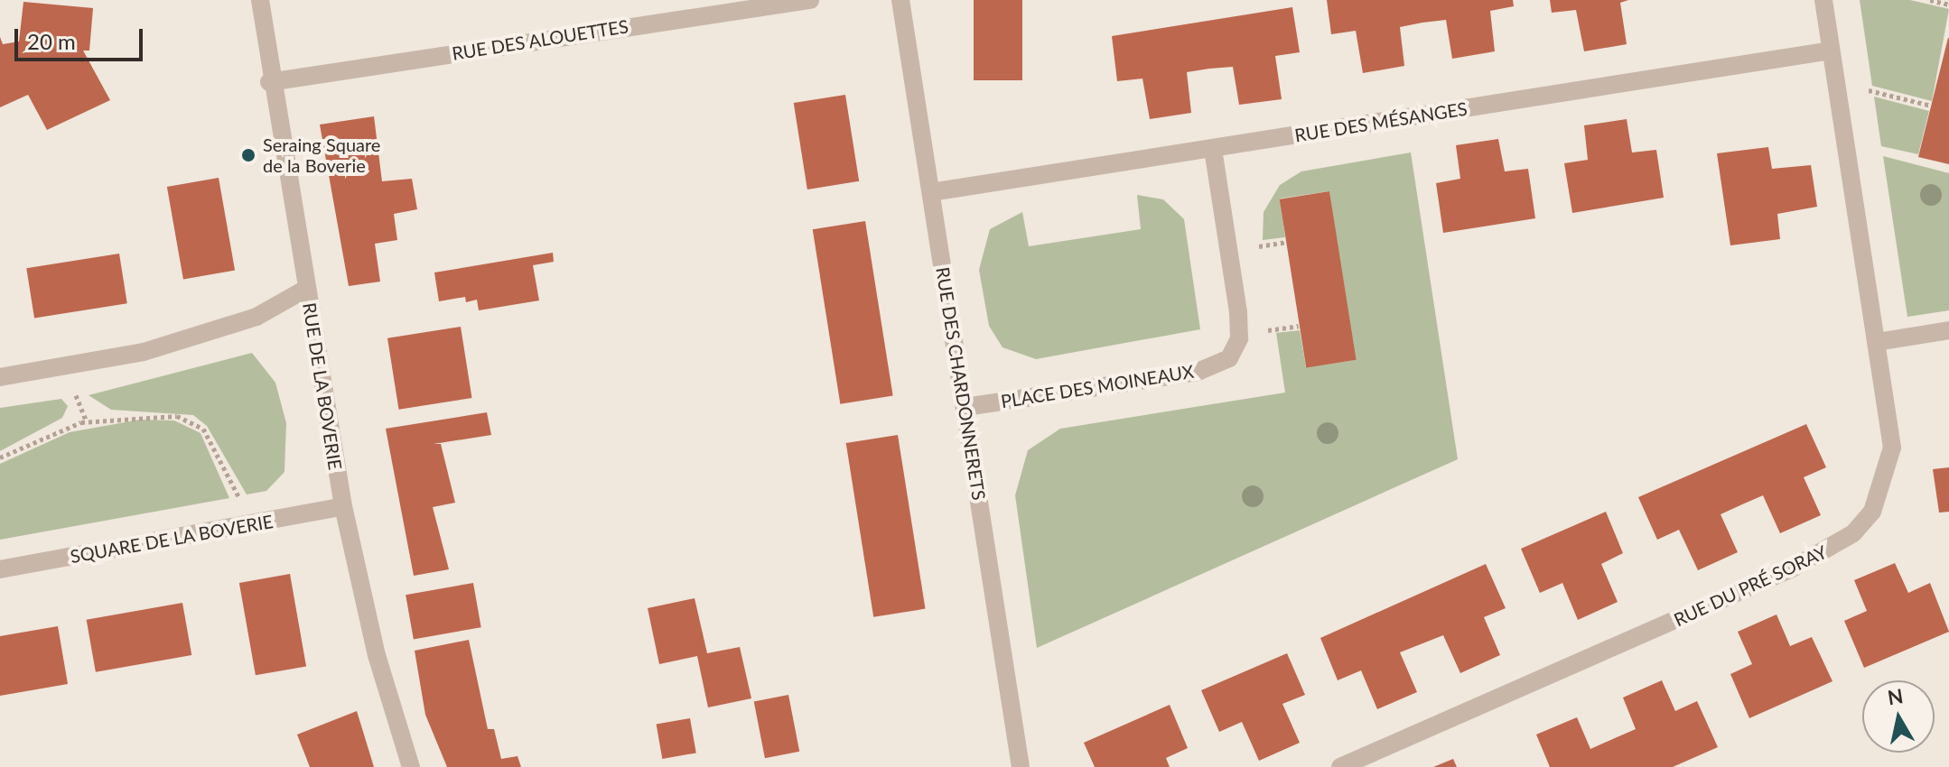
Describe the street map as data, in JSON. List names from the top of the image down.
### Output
{
  "streets": {
    "street": [
      "RUE DES ALOUETTES",
      "RUE DES MÉSANGES",
      "RUE DES CHARDONNERETS",
      "RUE DE LA BOVERIE",
      "PLACE DES MOINEAUX",
      "SQUARE DE LA BOVERIE",
      "RUE DU PRÉ SORAY"
    ]
  },
  "crossings": [
    ["RUE DES ALOUETTES", "RUE DE LA BOVERIE"],
    ["RUE DES MÉSANGES", "RUE DES CHARDONNERETS"],
    ["RUE DES MÉSANGES", "PLACE DES MOINEAUX"],
    ["RUE DES MÉSANGES", "RUE DU PRÉ SORAY"],
    ["RUE DES CHARDONNERETS", "PLACE DES MOINEAUX"],
    ["RUE DE LA BOVERIE", "SQUARE DE LA BOVERIE"]
  ],
  "places": ["Seraing Square de la Boverie"],
  "scale_bar": "20 m",
  "north": "top"
}
